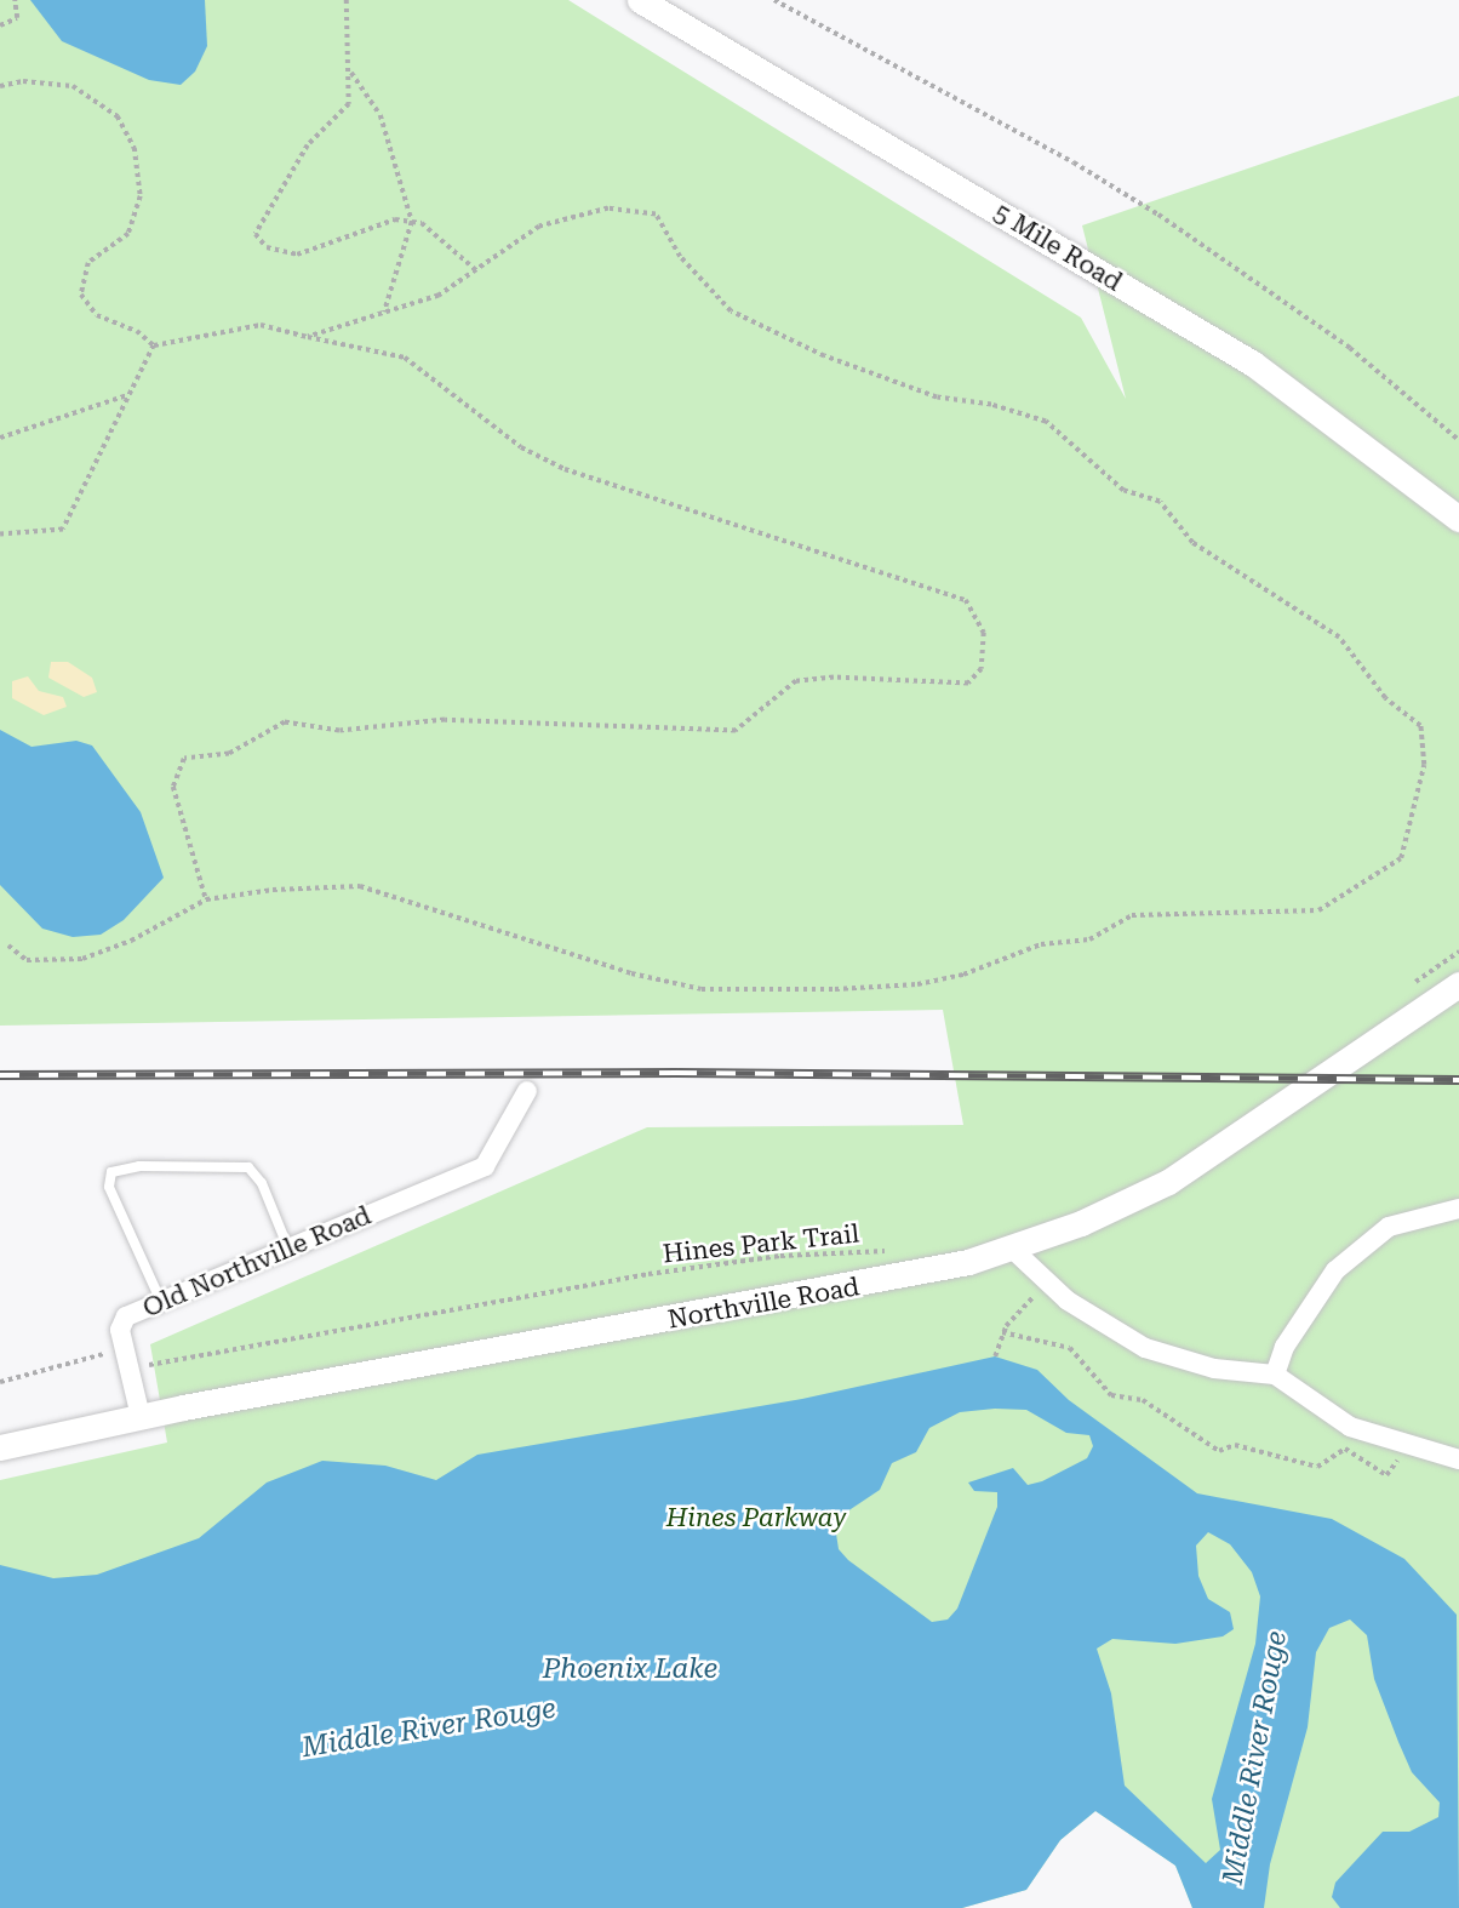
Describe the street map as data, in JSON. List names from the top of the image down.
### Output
{
  "streets": {
    "street": ["5 Mile Road", "Old Northville Road", "Northville Road"],
    "path": ["Hines Park Trail"]
  },
  "crossings": [
    ["Hines Park Trail", "Old Northville Road"],
    ["Old Northville Road", "Northville Road"]
  ],
  "water": ["Phoenix Lake", "Middle River Rouge"],
  "parks": ["Hines Parkway"]
}
